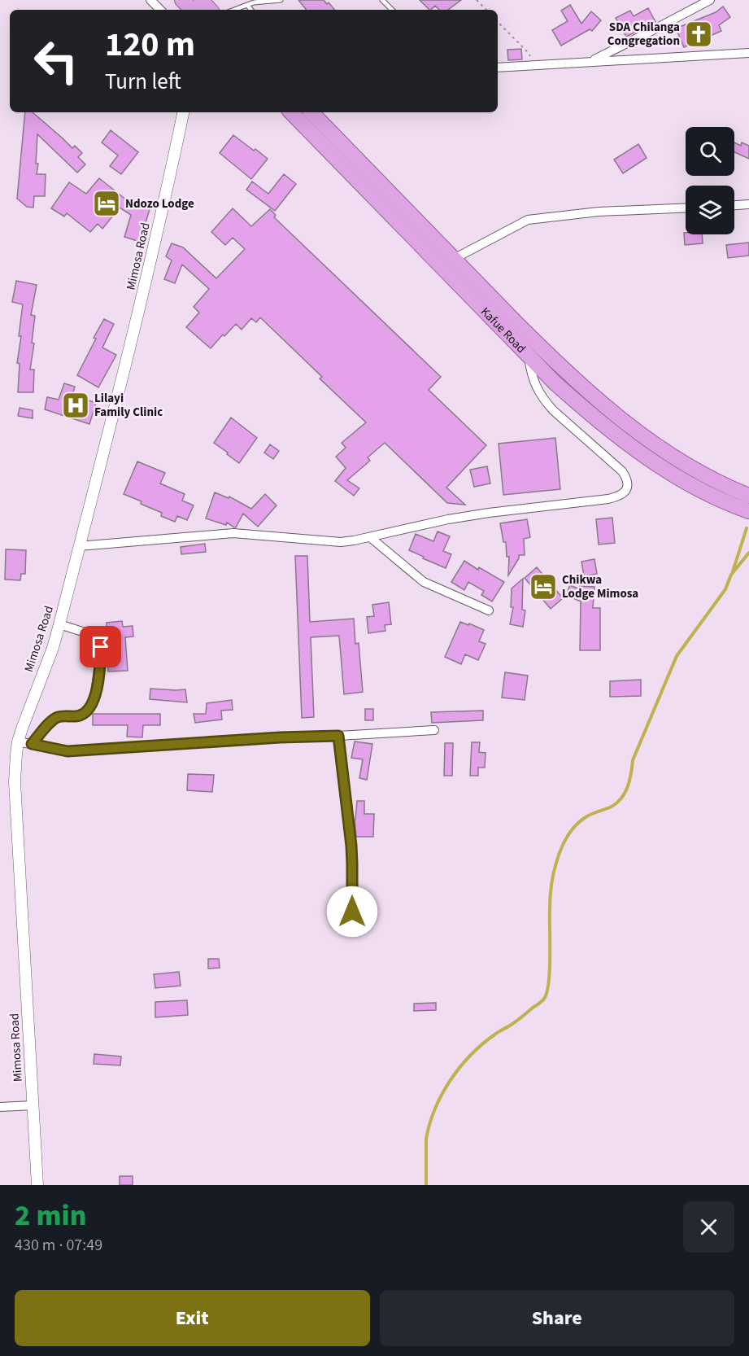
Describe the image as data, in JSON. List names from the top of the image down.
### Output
{
  "streets": {
    "highway": ["Kafue Road"],
    "street": ["Mimosa Road"]
  },
  "places": {
    "church": ["SDA Chilanga Congregation"],
    "hotel": ["Ndozo Lodge", "Chikwa Lodge Mimosa"],
    "hospital": ["Lilayi Family Clinic"]
  },
  "page": {
    "turn": ["120 m", "Turn left"],
    "heading": ["2 min", "430 m · 07:49"],
    "buttons": ["Exit", "Share"]
  }
}
